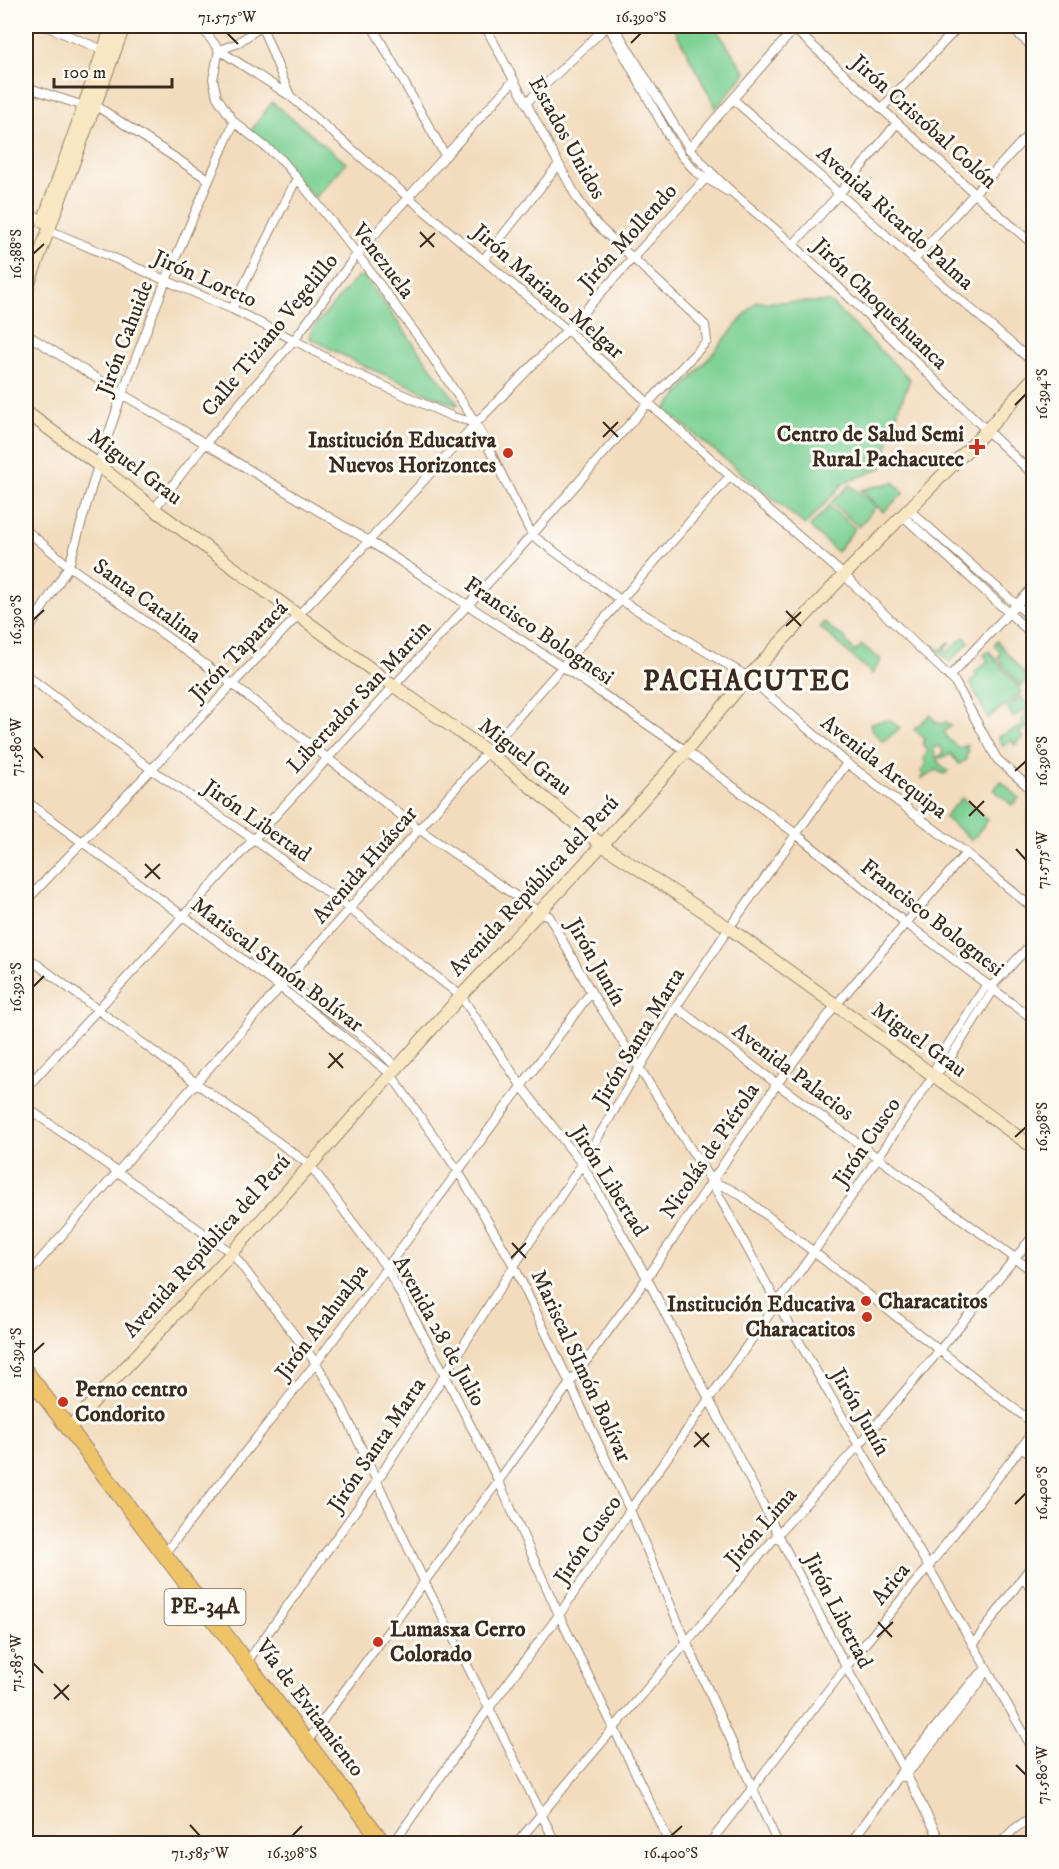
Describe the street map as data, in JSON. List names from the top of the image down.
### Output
{
  "streets": {
    "highway": ["PE-34A", "Vía de Evitamiento"],
    "street": [
      "Jirón Cristóbal Colón",
      "Estados Unidos",
      "Avenida Ricardo Palma",
      "Jirón Mollendo",
      "Venezuela",
      "Jirón Loreto",
      "Jirón Mariano Melgar",
      "Jirón Choquehuanca",
      "Calle Tiziano Vegelillo",
      "Jirón Cahuide",
      "Miguel Grau",
      "Santa Catalina",
      "Francisco Bolognesi",
      "Jirón Taparacá",
      "Libertador San Martin",
      "Avenida Arequipa",
      "Jirón Libertad",
      "Avenida Huáscar",
      "Avenida República del Perú",
      "Jirón Junín",
      "Mariscal SImón Bolívar",
      "Jirón Santa Marta",
      "Avenida Palacios",
      "Jirón Cusco",
      "Nicolás de Piérola",
      "Jirón Atahualpa",
      "Avenida 28 de Julio",
      "Jirón Lima",
      "Arica"
    ]
  },
  "crossings": [
    ["Estados Unidos", "Jirón Mollendo"],
    ["Estados Unidos", "Calle Tiziano Vegelillo"],
    ["Estados Unidos", "Libertador San Martin"],
    ["Jirón Mollendo", "Venezuela"],
    ["Jirón Mollendo", "Jirón Loreto"],
    ["Jirón Mollendo", "Jirón Mariano Melgar"],
    ["Jirón Mollendo", "Jirón Choquehuanca"],
    ["Jirón Mollendo", "Jirón Taparacá"],
    ["Venezuela", "Jirón Loreto"],
    ["Venezuela", "Jirón Mariano Melgar"],
    ["Venezuela", "Calle Tiziano Vegelillo"],
    ["Venezuela", "Jirón Cahuide"],
    ["Venezuela", "Jirón Taparacá"],
    ["Venezuela", "Libertador San Martin"],
    ["Venezuela", "Avenida Arequipa"],
    ["Jirón Loreto", "Calle Tiziano Vegelillo"],
    ["Jirón Loreto", "Jirón Cahuide"],
    ["Jirón Loreto", "Jirón Taparacá"],
    ["Jirón Mariano Melgar", "Calle Tiziano Vegelillo"],
    ["Jirón Mariano Melgar", "Libertador San Martin"],
    ["Jirón Mariano Melgar", "Avenida Huáscar"],
    ["Jirón Mariano Melgar", "Avenida República del Perú"],
    ["Jirón Choquehuanca", "Avenida República del Perú"],
    ["Calle Tiziano Vegelillo", "Miguel Grau"],
    ["Calle Tiziano Vegelillo", "Francisco Bolognesi"],
    ["Jirón Cahuide", "Miguel Grau"],
    ["Jirón Cahuide", "Santa Catalina"],
    ["Jirón Cahuide", "Francisco Bolognesi"],
    ["Miguel Grau", "Jirón Taparacá"],
    ["Miguel Grau", "Libertador San Martin"],
    ["Miguel Grau", "Avenida Huáscar"],
    ["Miguel Grau", "Avenida República del Perú"],
    ["Miguel Grau", "Jirón Santa Marta"],
    ["Miguel Grau", "Jirón Cusco"],
    ["Miguel Grau", "Nicolás de Piérola"],
    ["Santa Catalina", "Jirón Taparacá"],
    ["Santa Catalina", "Libertador San Martin"],
    ["Santa Catalina", "Avenida Huáscar"],
    ["Santa Catalina", "Avenida República del Perú"],
    ["Santa Catalina", "Jirón Junín"],
    ["Francisco Bolognesi", "Jirón Taparacá"],
    ["Francisco Bolognesi", "Libertador San Martin"],
    ["Francisco Bolognesi", "Avenida Huáscar"],
    ["Francisco Bolognesi", "Avenida República del Perú"],
    ["Francisco Bolognesi", "Jirón Santa Marta"],
    ["Francisco Bolognesi", "Jirón Cusco"],
    ["Francisco Bolognesi", "Nicolás de Piérola"],
    ["Jirón Taparacá", "Jirón Libertad"],
    ["Jirón Taparacá", "Mariscal SImón Bolívar"],
    ["Libertador San Martin", "Avenida Arequipa"],
    ["Libertador San Martin", "Jirón Libertad"],
    ["Libertador San Martin", "Mariscal SImón Bolívar"],
    ["Libertador San Martin", "Avenida 28 de Julio"],
    ["Avenida Arequipa", "Avenida Huáscar"],
    ["Avenida Arequipa", "Avenida República del Perú"],
    ["Avenida Arequipa", "Jirón Santa Marta"],
    ["Avenida Arequipa", "Nicolás de Piérola"],
    ["Jirón Libertad", "Avenida Huáscar"],
    ["Jirón Libertad", "Avenida República del Perú"],
    ["Jirón Libertad", "Jirón Santa Marta"],
    ["Jirón Libertad", "Jirón Cusco"],
    ["Jirón Libertad", "Nicolás de Piérola"],
    ["Jirón Libertad", "Jirón Atahualpa"],
    ["Jirón Libertad", "Jirón Lima"],
    ["Jirón Libertad", "Arica"],
    ["Avenida Huáscar", "Mariscal SImón Bolívar"],
    ["Avenida Huáscar", "Avenida 28 de Julio"],
    ["Avenida República del Perú", "Jirón Junín"],
    ["Avenida República del Perú", "Mariscal SImón Bolívar"],
    ["Avenida República del Perú", "Avenida 28 de Julio"],
    ["Avenida República del Perú", "Vía de Evitamiento"],
    ["Jirón Junín", "Jirón Santa Marta"],
    ["Jirón Junín", "Jirón Cusco"],
    ["Jirón Junín", "Nicolás de Piérola"],
    ["Jirón Junín", "Jirón Atahualpa"],
    ["Jirón Junín", "Jirón Lima"],
    ["Jirón Junín", "Arica"],
    ["Mariscal SImón Bolívar", "Jirón Santa Marta"],
    ["Mariscal SImón Bolívar", "Jirón Cusco"],
    ["Mariscal SImón Bolívar", "Nicolás de Piérola"],
    ["Mariscal SImón Bolívar", "Jirón Atahualpa"],
    ["Mariscal SImón Bolívar", "Jirón Lima"],
    ["Mariscal SImón Bolívar", "Arica"],
    ["Jirón Santa Marta", "Avenida Palacios"],
    ["Jirón Santa Marta", "Avenida 28 de Julio"],
    ["Jirón Santa Marta", "Vía de Evitamiento"],
    ["Avenida Palacios", "Jirón Cusco"],
    ["Avenida Palacios", "Nicolás de Piérola"],
    ["Avenida Palacios", "Jirón Lima"],
    ["Jirón Cusco", "Avenida 28 de Julio"],
    ["Nicolás de Piérola", "Avenida 28 de Julio"],
    ["Nicolás de Piérola", "Vía de Evitamiento"],
    ["Jirón Atahualpa", "Avenida 28 de Julio"],
    ["Jirón Atahualpa", "Vía de Evitamiento"],
    ["Avenida 28 de Julio", "Jirón Lima"]
  ],
  "districts": ["PACHACUTEC"],
  "places": {
    "health": ["Centro de Salud Semi Rural Pachacutec"],
    "other": [
      "Institución Educativa Nuevos Horizontes",
      "Characatitos",
      "Institución Educativa Characatitos",
      "Perno centro Condorito",
      "Lumasxa Cerro Colorado"
    ]
  },
  "scale_bar": "100 m",
  "coordinates": [
    "71.575°W",
    "16.390°S",
    "16.388°S",
    "16.394°S",
    "71.580°W",
    "16.396°S",
    "16.392°S",
    "16.398°S",
    "16.400°S",
    "71.585°W"
  ]
}
